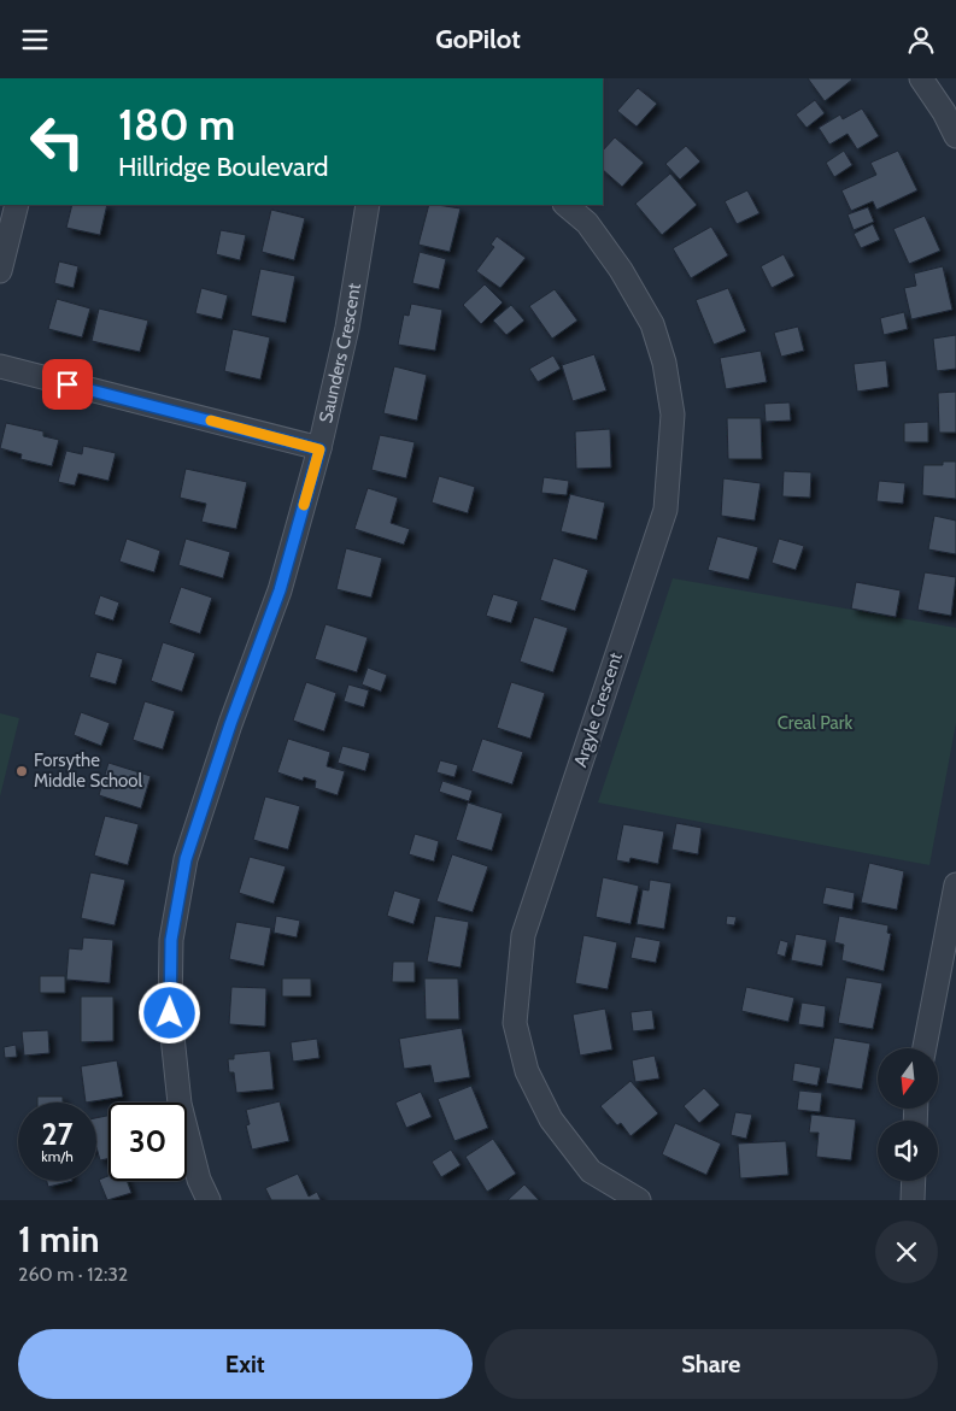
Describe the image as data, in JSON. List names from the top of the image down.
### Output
{
  "streets": {
    "street": ["Saunders Crescent", "Argyle Crescent"]
  },
  "parks": ["Creal Park"],
  "places": ["Forsythe Middle School"],
  "north": "bottom",
  "page": {
    "header": "GoPilot",
    "turn": ["180 m", "Hillridge Boulevard"],
    "speed": "27 km/h",
    "limit": "30",
    "heading": ["1 min", "260 m · 12:32"],
    "buttons": ["Exit", "Share"]
  }
}
